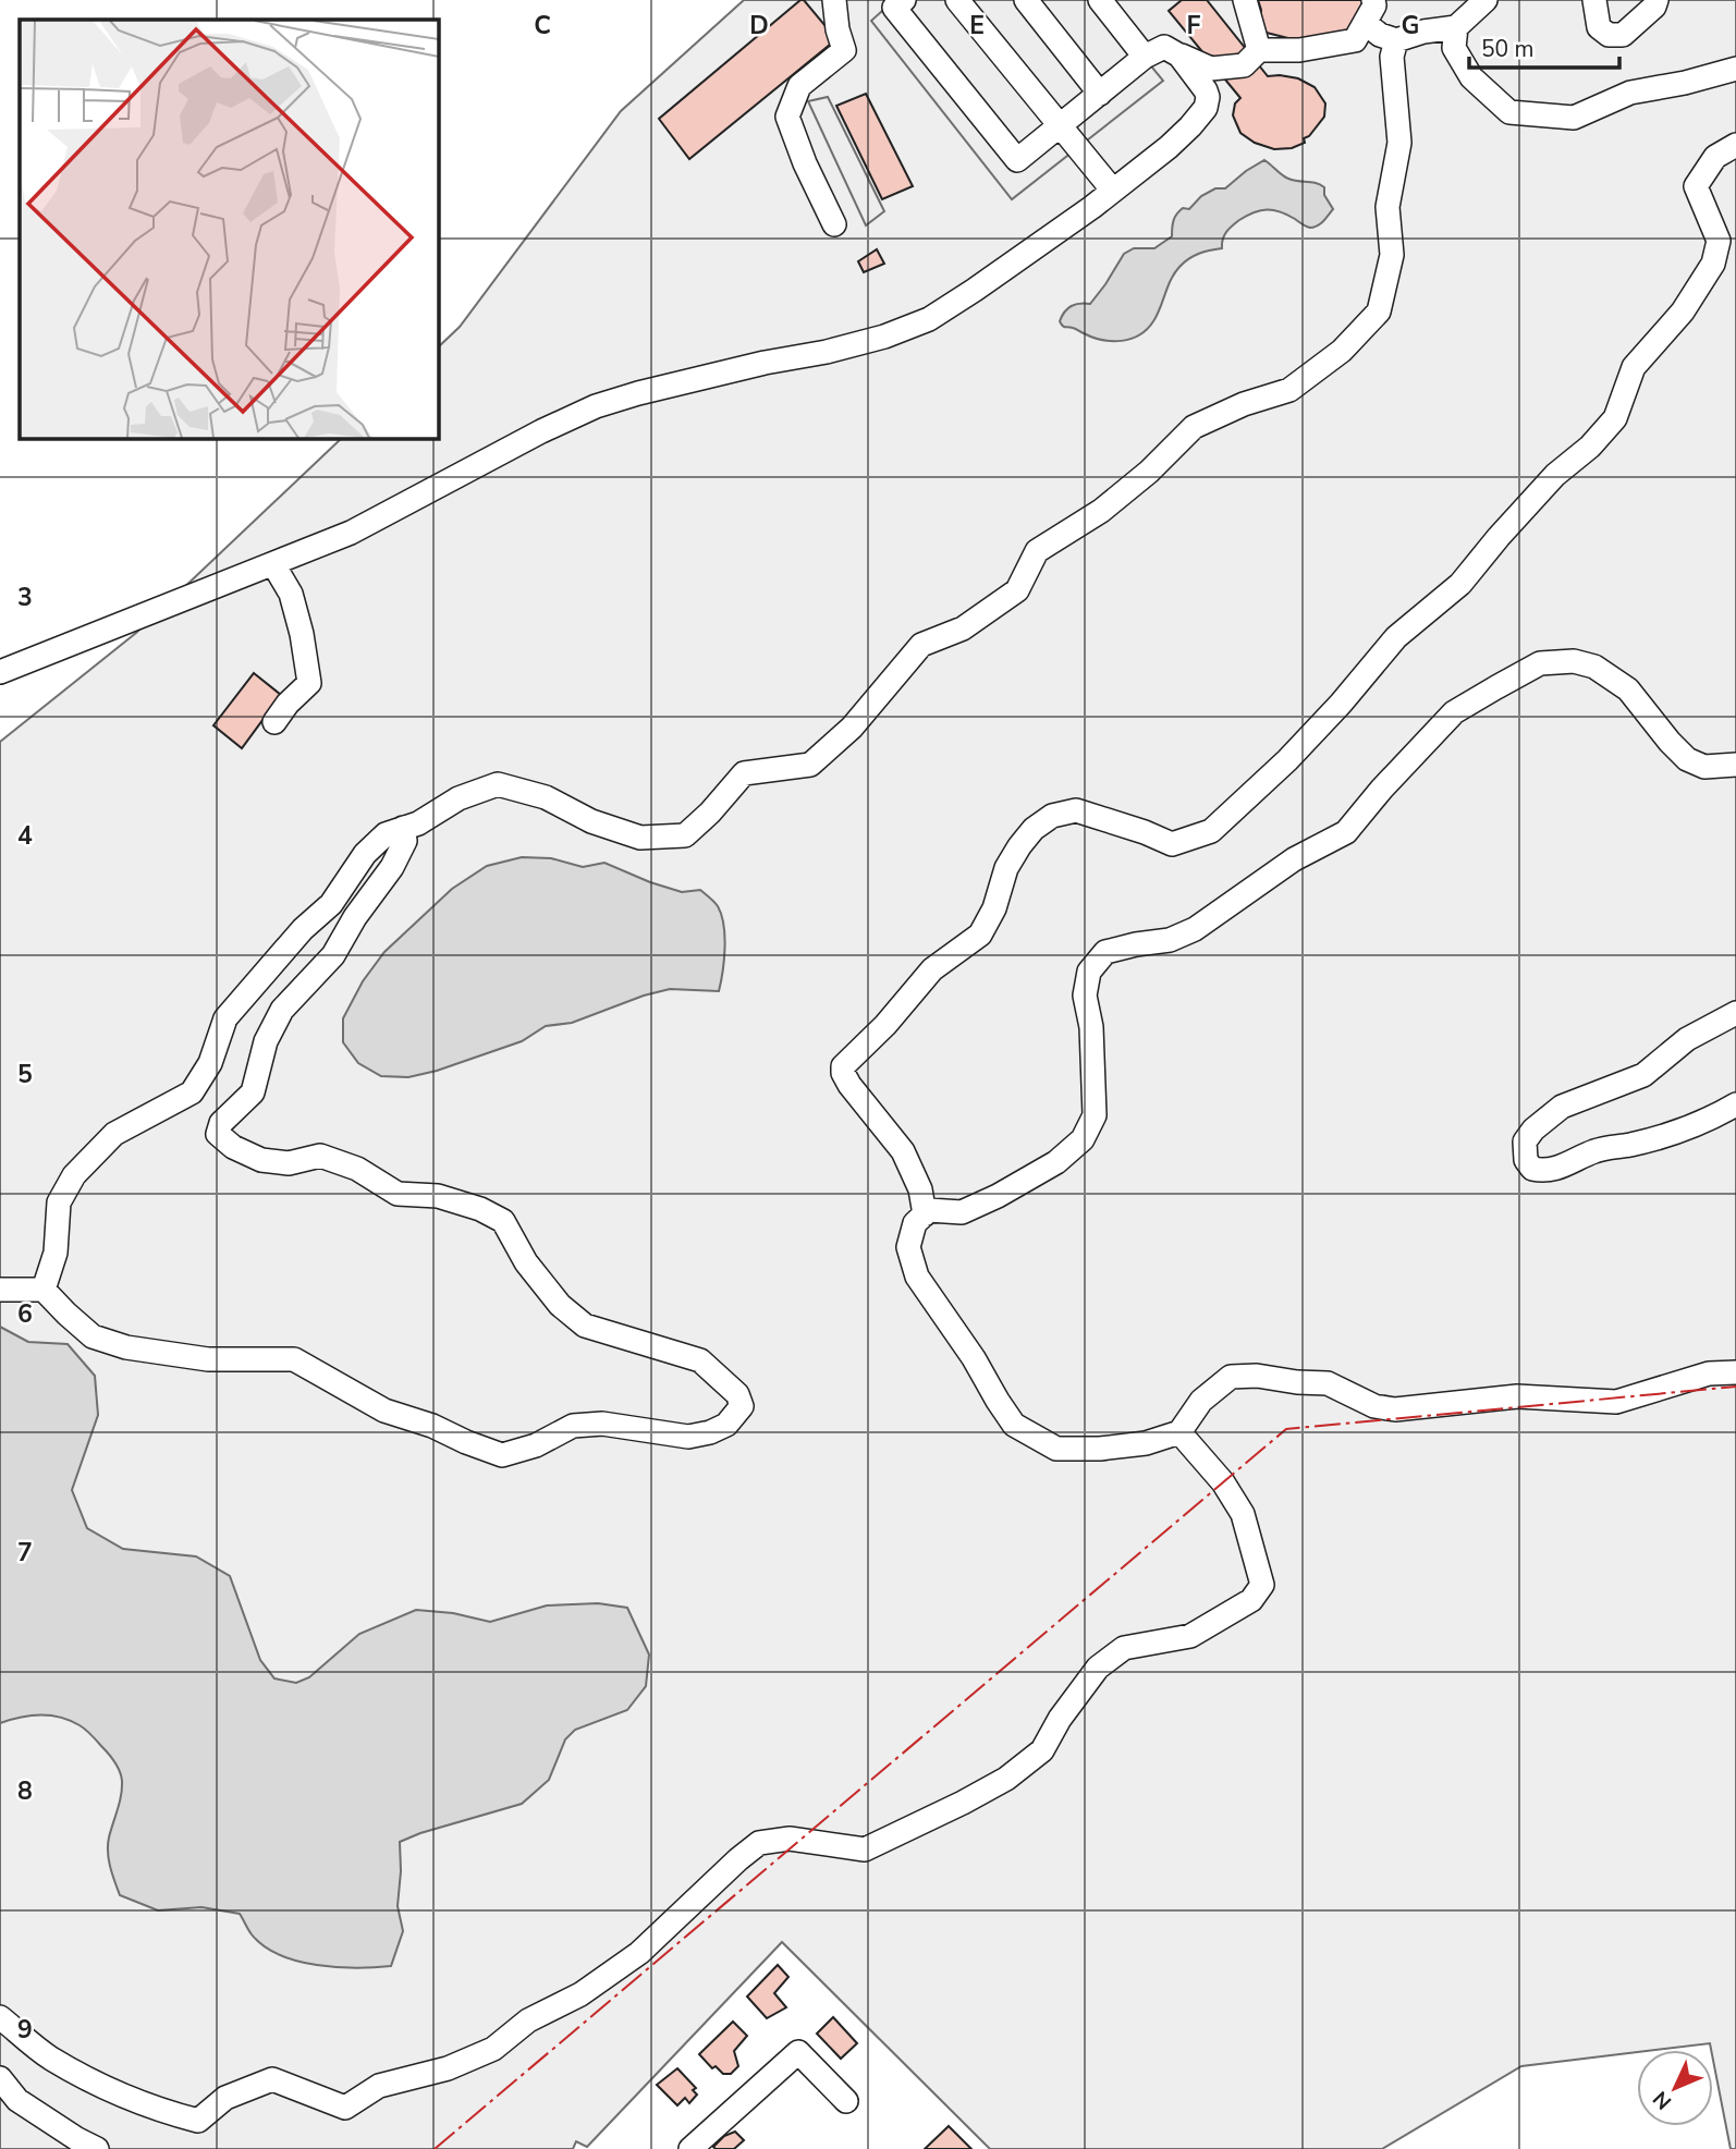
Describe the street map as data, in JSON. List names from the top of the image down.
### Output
{
  "scale_bar": "50 m",
  "north": "bottom left",
  "grid": {
    "columns": [
      "C",
      "D",
      "E",
      "F",
      "G"
    ],
    "rows": [
      "3",
      "4",
      "5",
      "6",
      "7",
      "8",
      "9"
    ]
  }
}
